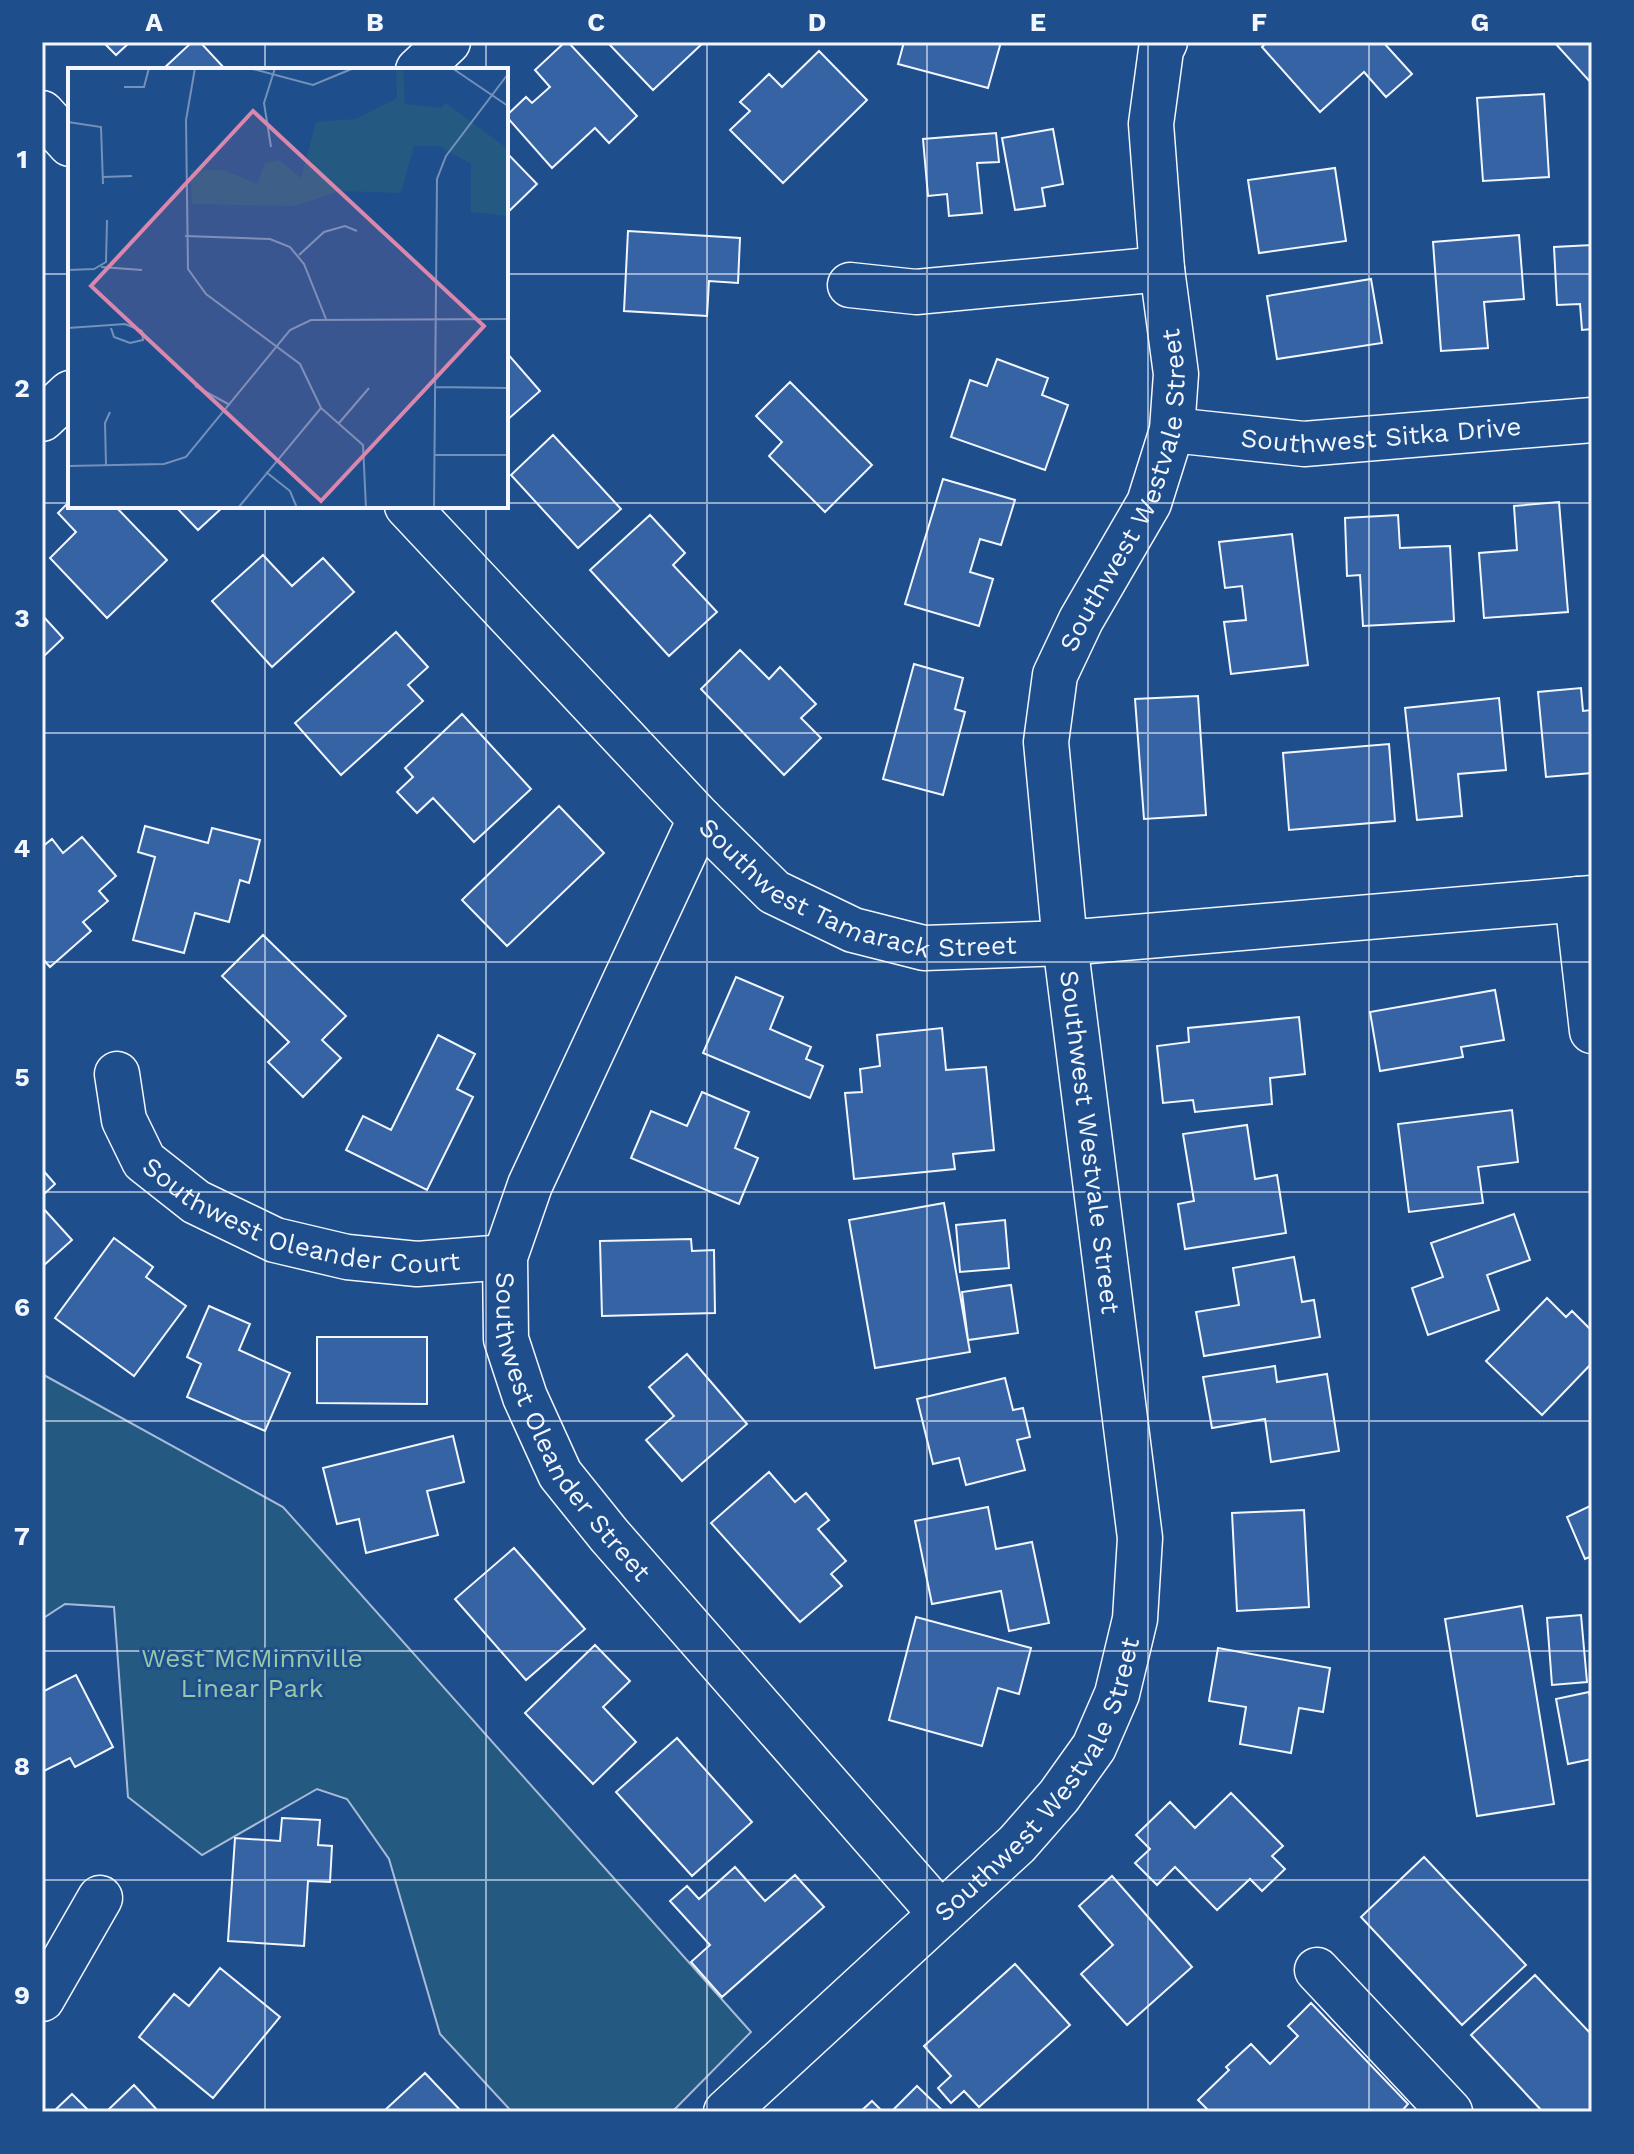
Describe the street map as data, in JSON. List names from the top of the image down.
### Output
{
  "streets": {
    "street": [
      "Southwest Sitka Drive",
      "Southwest Westvale Street",
      "Southwest Tamarack Street",
      "Southwest Oleander Court",
      "Southwest Oleander Street"
    ]
  },
  "crossings": [
    ["Southwest Sitka Drive", "Southwest Westvale Street"],
    ["Southwest Westvale Street", "Southwest Tamarack Street"],
    ["Southwest Westvale Street", "Southwest Oleander Street"],
    ["Southwest Tamarack Street", "Southwest Oleander Street"],
    ["Southwest Oleander Court", "Southwest Oleander Street"]
  ],
  "parks": ["West McMinnville Linear Park"],
  "grid": {
    "columns": [
      "A",
      "B",
      "C",
      "D",
      "E",
      "F",
      "G"
    ],
    "rows": [
      "1",
      "2",
      "3",
      "4",
      "5",
      "6",
      "7",
      "8",
      "9"
    ]
  }
}
